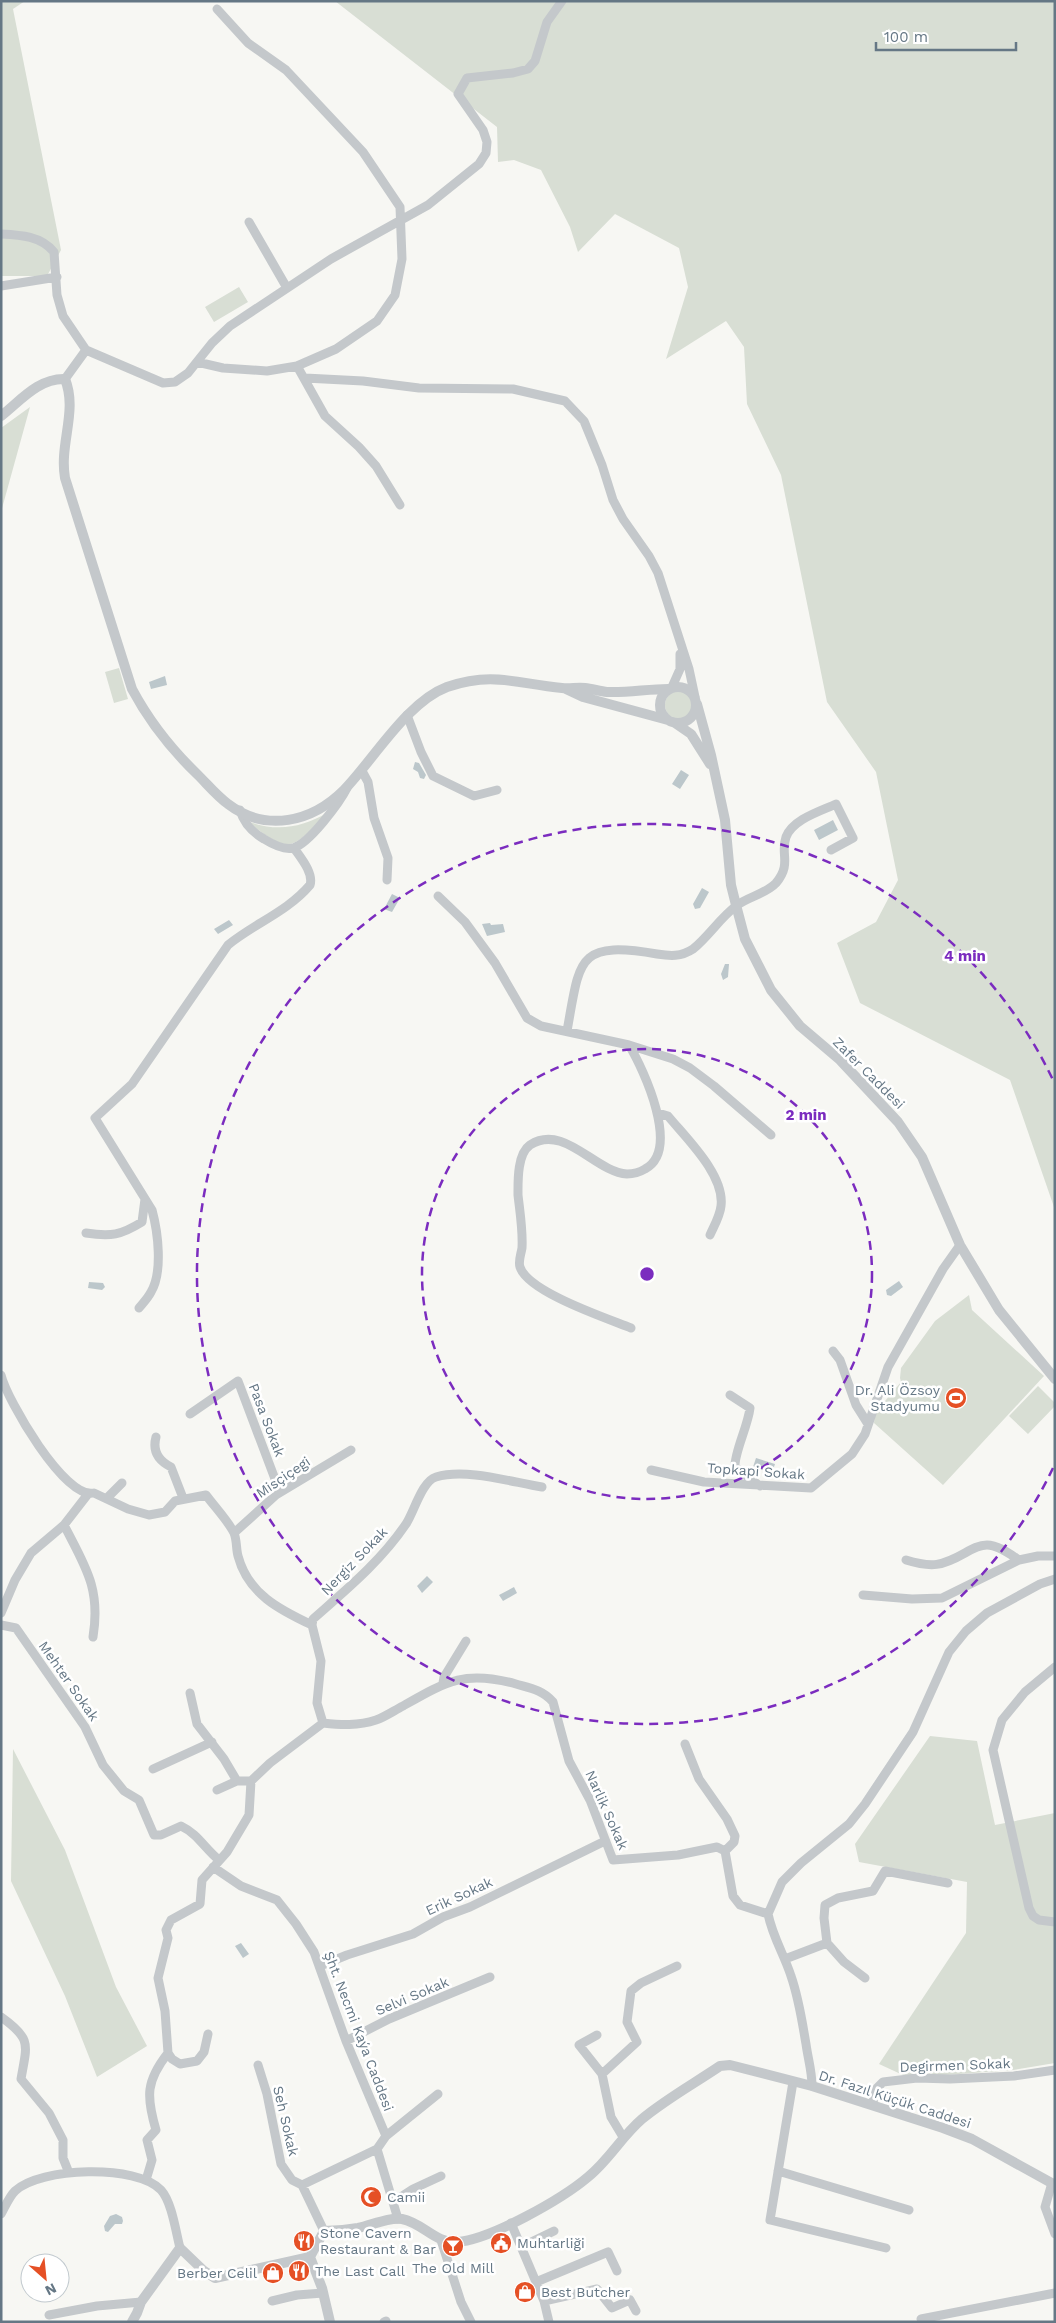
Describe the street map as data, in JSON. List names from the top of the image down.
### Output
{
  "streets": {
    "street": [
      "Zafer Caddesi",
      "Pasa Sokak",
      "Topkapi Sokak",
      "Misçiçegi",
      "Nergiz Sokak",
      "Mehter Sokak",
      "Narlik Sokak",
      "Erik Sokak",
      "Selvi Sokak",
      "Şht. Necmi Kaýa Caddesi",
      "Degirmen Sokak",
      "Dr. Fazıl Küçük Caddesi",
      "Seh Sokak"
    ]
  },
  "crossings": [
    ["Zafer Caddesi", "Topkapi Sokak"],
    ["Pasa Sokak", "Misçiçegi"],
    ["Mehter Sokak", "Şht. Necmi Kaýa Caddesi"],
    ["Narlik Sokak", "Erik Sokak"],
    ["Erik Sokak", "Şht. Necmi Kaýa Caddesi"],
    ["Selvi Sokak", "Şht. Necmi Kaýa Caddesi"],
    ["Degirmen Sokak", "Dr. Fazıl Küçük Caddesi"]
  ],
  "places": {
    "sports": ["Dr. Ali Özsoy Stadyumu"],
    "mosque": ["Camii"],
    "restaurant": ["Stone Cavern Restaurant & Bar", "The Last Call"],
    "public building": ["Muhtarliği"],
    "bar": ["The Old Mill"],
    "shop": ["Berber Celil", "Best Butcher"]
  },
  "scale_bar": "100 m",
  "north": "bottom right",
  "rings": ["4 min", "2 min"]
}
